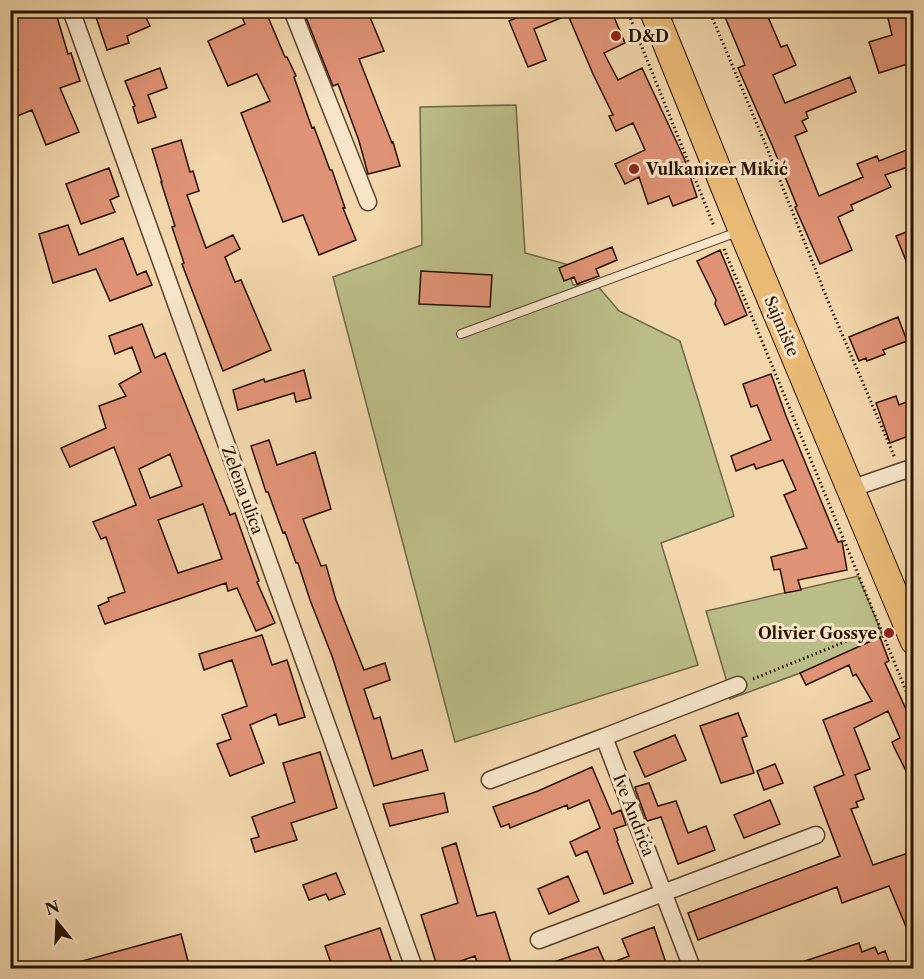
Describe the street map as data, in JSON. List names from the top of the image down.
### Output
{
  "streets": {
    "main road": ["Sajmište"],
    "street": ["Zelena ulica", "Ive Andrića"]
  },
  "places": ["D&D", "Vulkanizer Mikić", "Olivier Gossye"],
  "north": "top"
}
